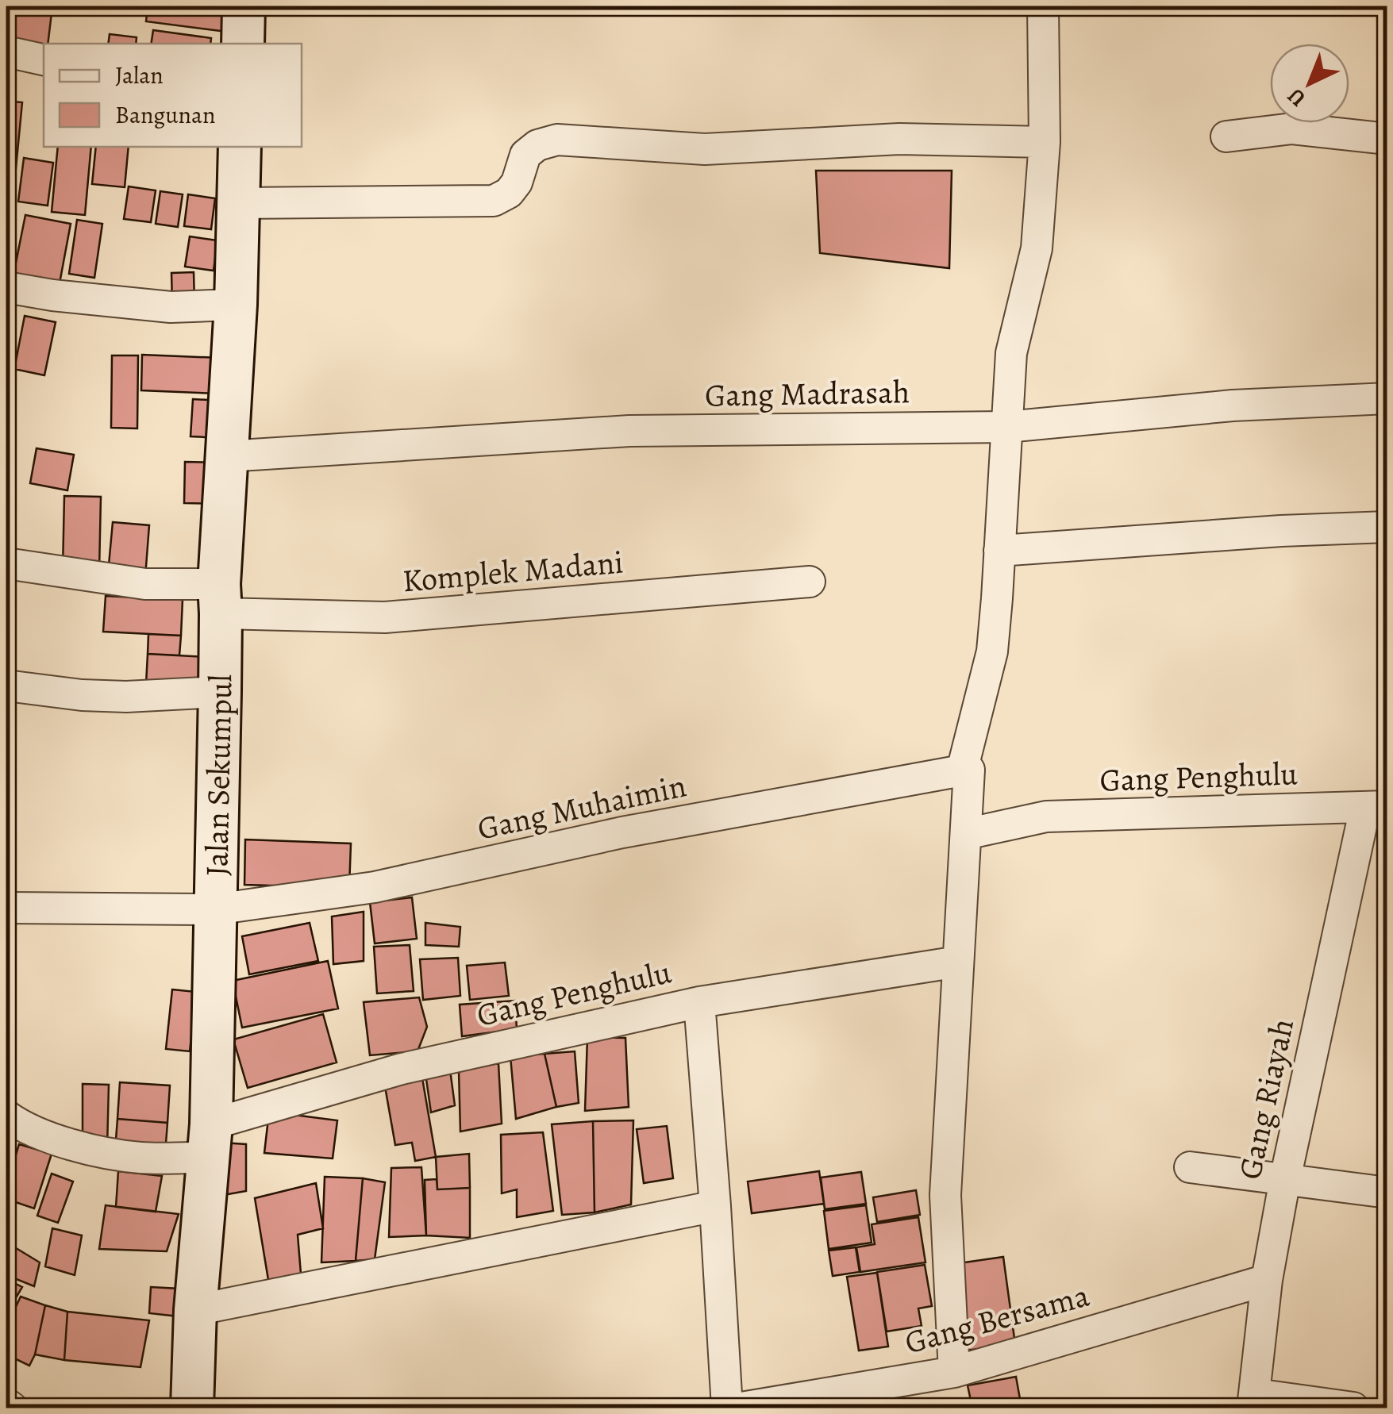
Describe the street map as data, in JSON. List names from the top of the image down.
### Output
{
  "streets": {
    "main road": ["Jalan Sekumpul"],
    "street": [
      "Gang Madrasah",
      "Komplek Madani",
      "Gang Penghulu",
      "Gang Muhaimin",
      "Gang Riayah",
      "Gang Bersama"
    ]
  },
  "crossings": [
    ["Gang Madrasah", "Jalan Sekumpul"],
    ["Komplek Madani", "Jalan Sekumpul"],
    ["Jalan Sekumpul", "Gang Penghulu"],
    ["Jalan Sekumpul", "Gang Muhaimin"],
    ["Gang Penghulu", "Gang Riayah"],
    ["Gang Riayah", "Gang Bersama"]
  ],
  "legend": ["Jalan", "Bangunan"],
  "north": "bottom left"
}
